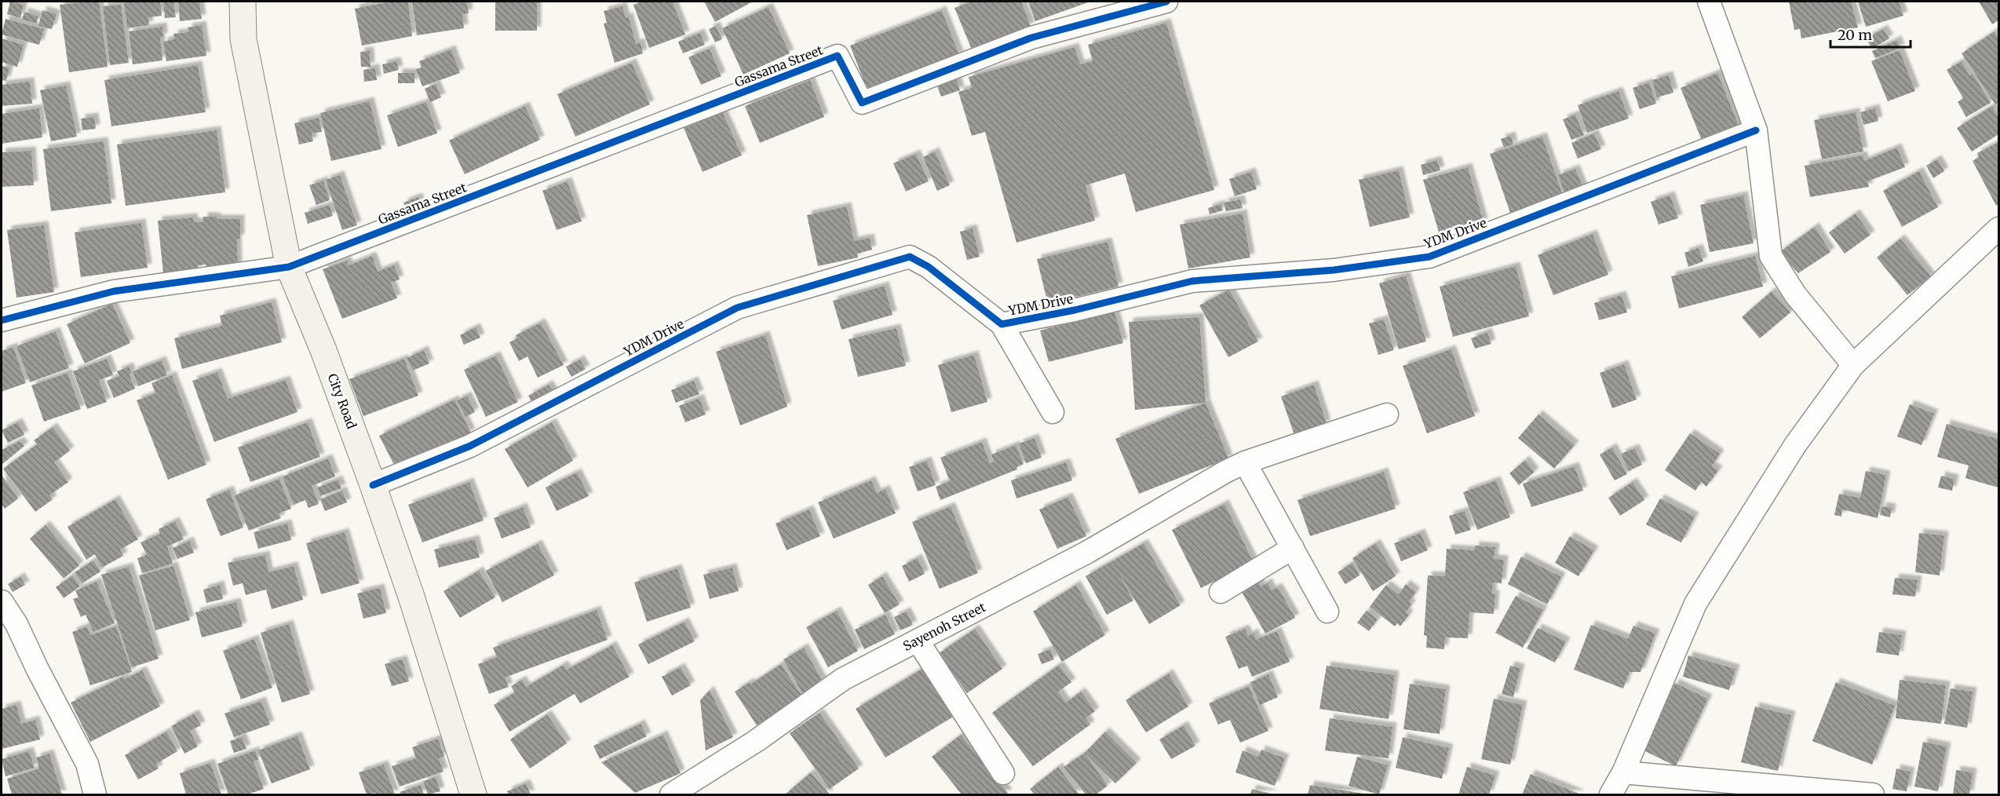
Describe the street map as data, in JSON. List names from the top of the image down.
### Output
{
  "streets": {
    "main road": ["City Road"],
    "street": ["Gassama Street", "YDM Drive", "Sayenoh Street"]
  },
  "crossings": [
    ["Gassama Street", "City Road"],
    ["YDM Drive", "City Road"]
  ],
  "scale_bar": "20 m"
}
